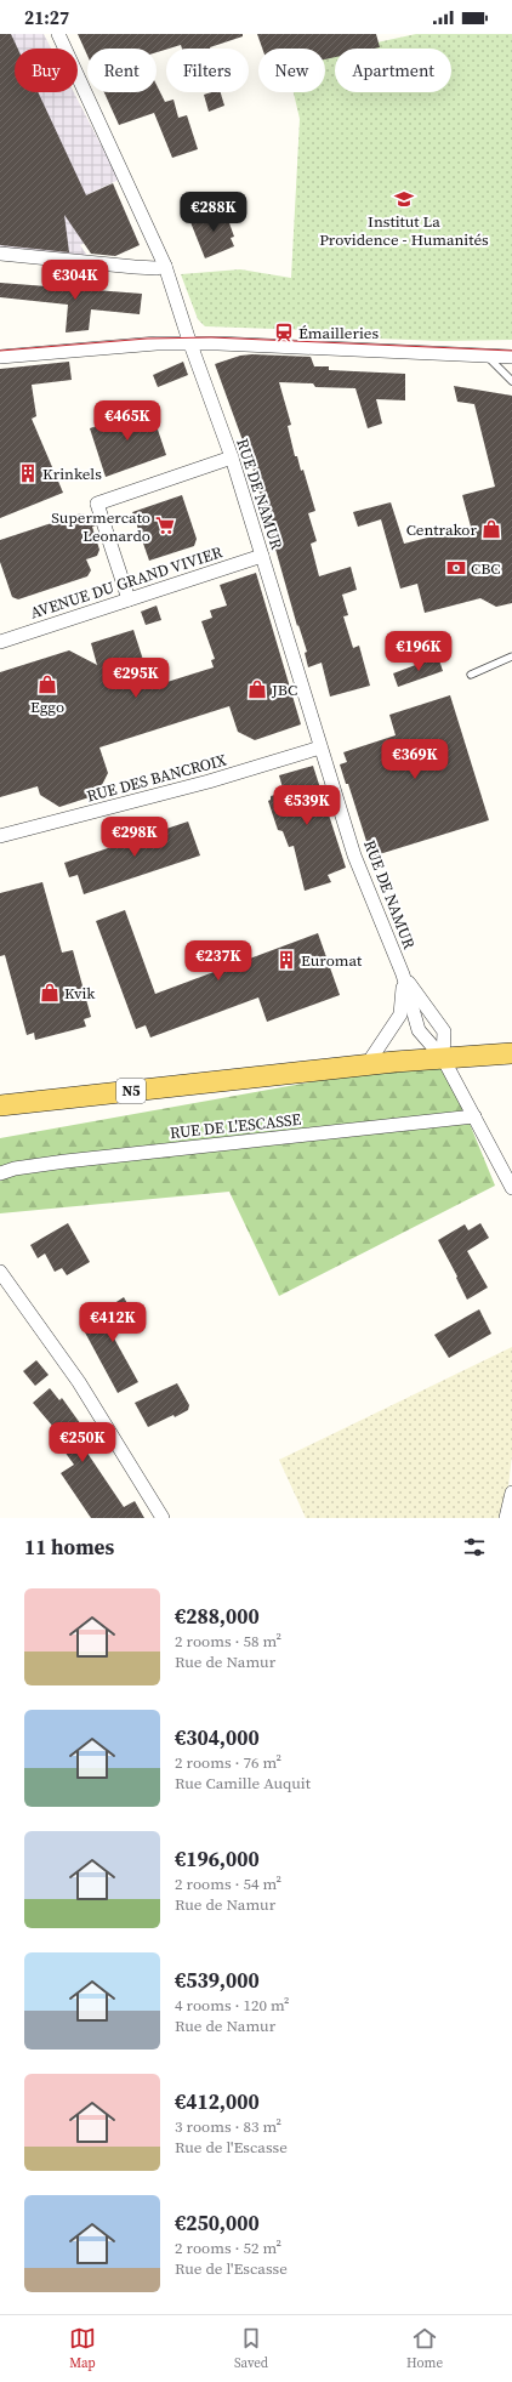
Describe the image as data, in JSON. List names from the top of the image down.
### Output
{
  "streets": {
    "main road": ["N5"],
    "street": [
      "RUE DE NAMUR",
      "AVENUE DU GRAND VIVIER",
      "RUE DES BANCROIX",
      "RUE DE L'ESCASSE"
    ]
  },
  "crossings": [
    ["RUE DE NAMUR", "AVENUE DU GRAND VIVIER"],
    ["RUE DE NAMUR", "RUE DES BANCROIX"],
    ["RUE DE NAMUR", "N5"],
    ["RUE DE NAMUR", "RUE DE L'ESCASSE"]
  ],
  "places": {
    "school or university": ["Institut La Providence - Humanités"],
    "station": ["Émailleries"],
    "building": ["Krinkels", "Euromat"],
    "supermarket": ["Supermercato Leonardo"],
    "shop": [
      "Centrakor",
      "Eggo",
      "JBC",
      "Kvik"
    ],
    "bank": ["CBC"]
  },
  "page": {
    "status": "21:27",
    "chip": [
      "Buy",
      "Rent",
      "Filters",
      "New",
      "Apartment"
    ],
    "price": [
      "€288K",
      "€304K",
      "€465K",
      "€196K",
      "€295K",
      "€369K",
      "€539K",
      "€298K",
      "€237K",
      "€412K",
      "€250K"
    ],
    "heading": "11 homes",
    "list": [
      {
        "name": "€288,000",
        "note": "2 rooms · 58 m² · Rue de Namur"
      },
      {
        "name": "€304,000",
        "note": "2 rooms · 76 m² · Rue Camille Auquit"
      },
      {
        "name": "€196,000",
        "note": "2 rooms · 54 m² · Rue de Namur"
      },
      {
        "name": "€539,000",
        "note": "4 rooms · 120 m² · Rue de Namur"
      },
      {
        "name": "€412,000",
        "note": "3 rooms · 83 m² · Rue de l'Escasse"
      },
      {
        "name": "€250,000",
        "note": "2 rooms · 52 m² · Rue de l'Escasse"
      }
    ],
    "tabs": ["Map", "Saved", "Home"]
  }
}
